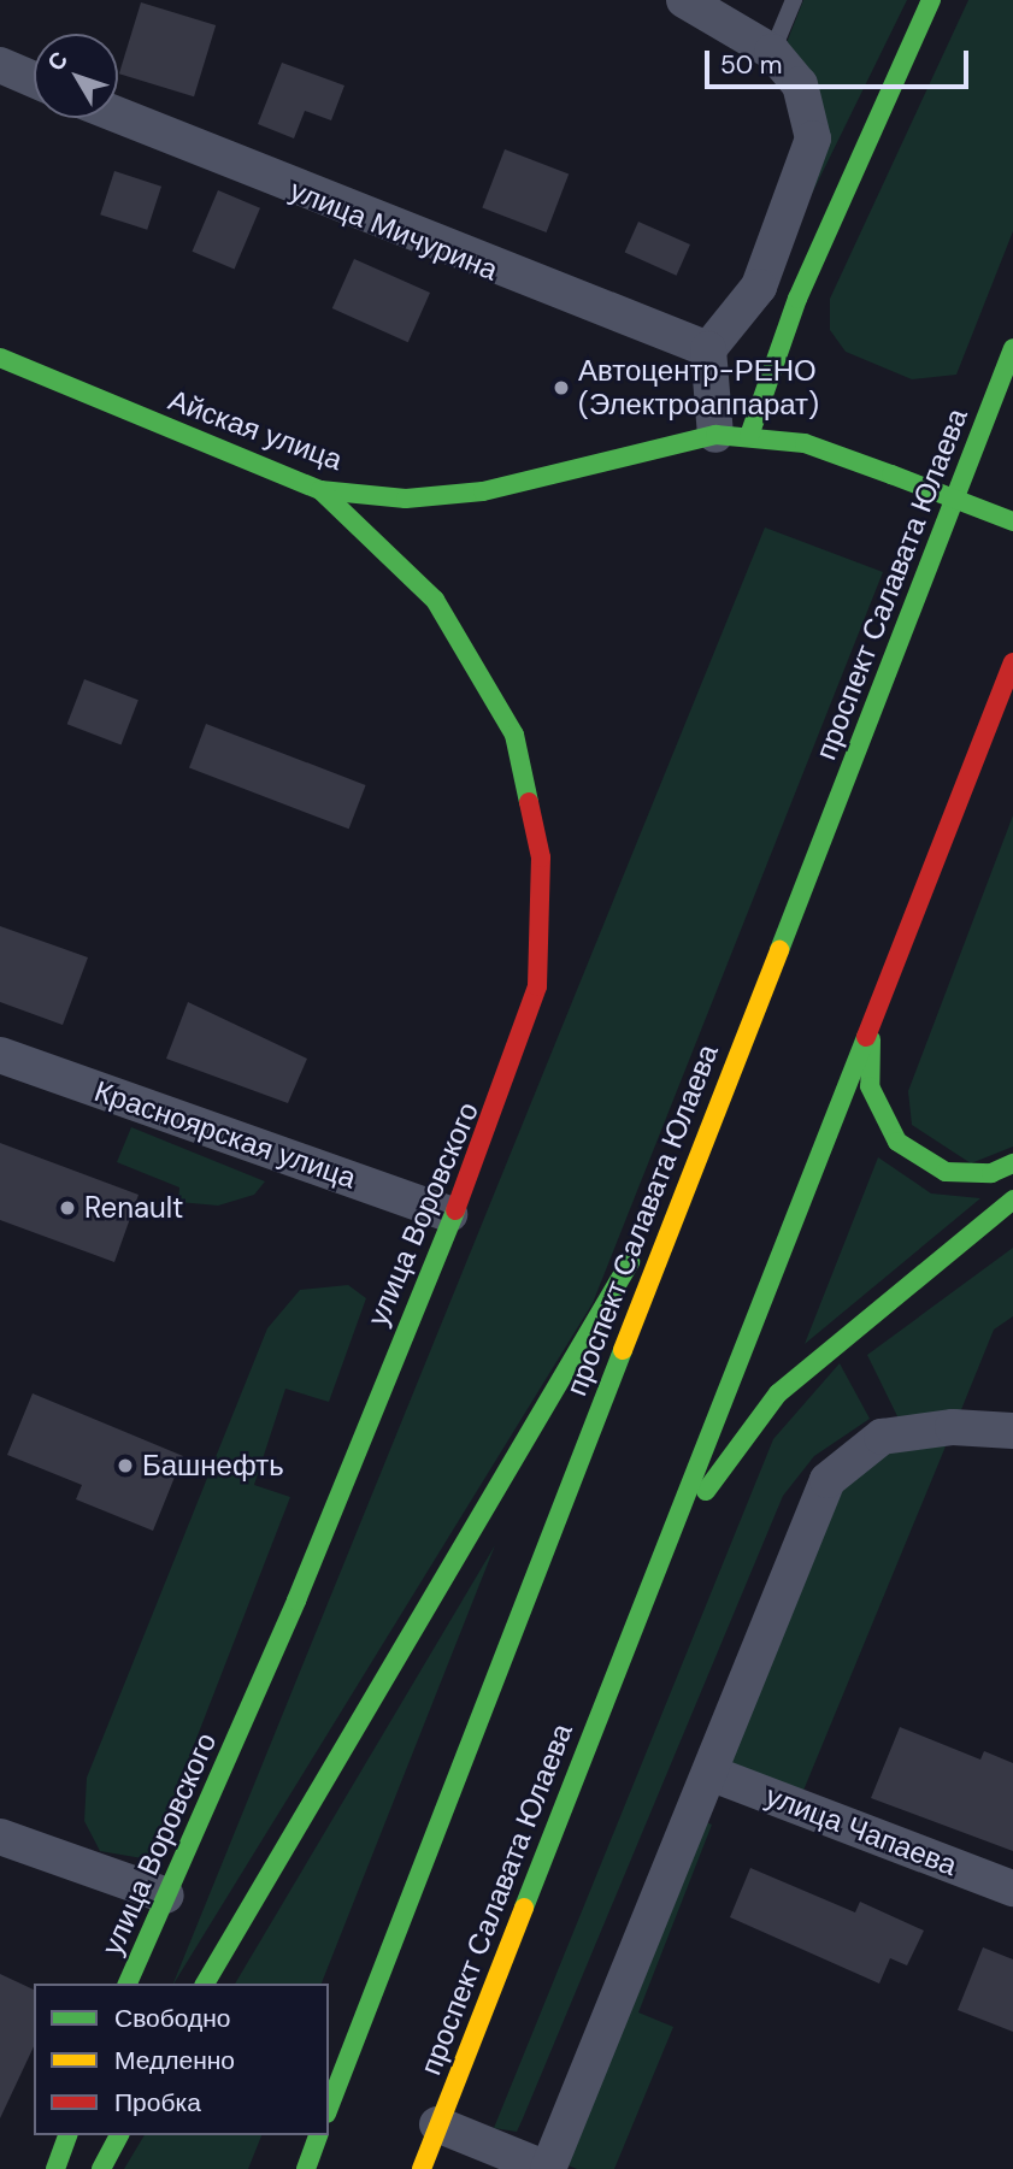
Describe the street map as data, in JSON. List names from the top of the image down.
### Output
{
  "streets": {
    "main road": ["Айская улица", "проспект Салавата Юлаева", "улица Воровского"],
    "street": ["улица Мичурина", "Красноярская улица", "улица Чапаева"]
  },
  "crossings": [
    ["Айская улица", "улица Воровского"],
    ["Красноярская улица", "улица Воровского"]
  ],
  "places": ["Автоцентр-РЕНО (Электроаппарат)", "Renault", "Башнефть"],
  "legend": ["Свободно", "Медленно", "Пробка"],
  "scale_bar": "50 m",
  "north": "top left"
}
